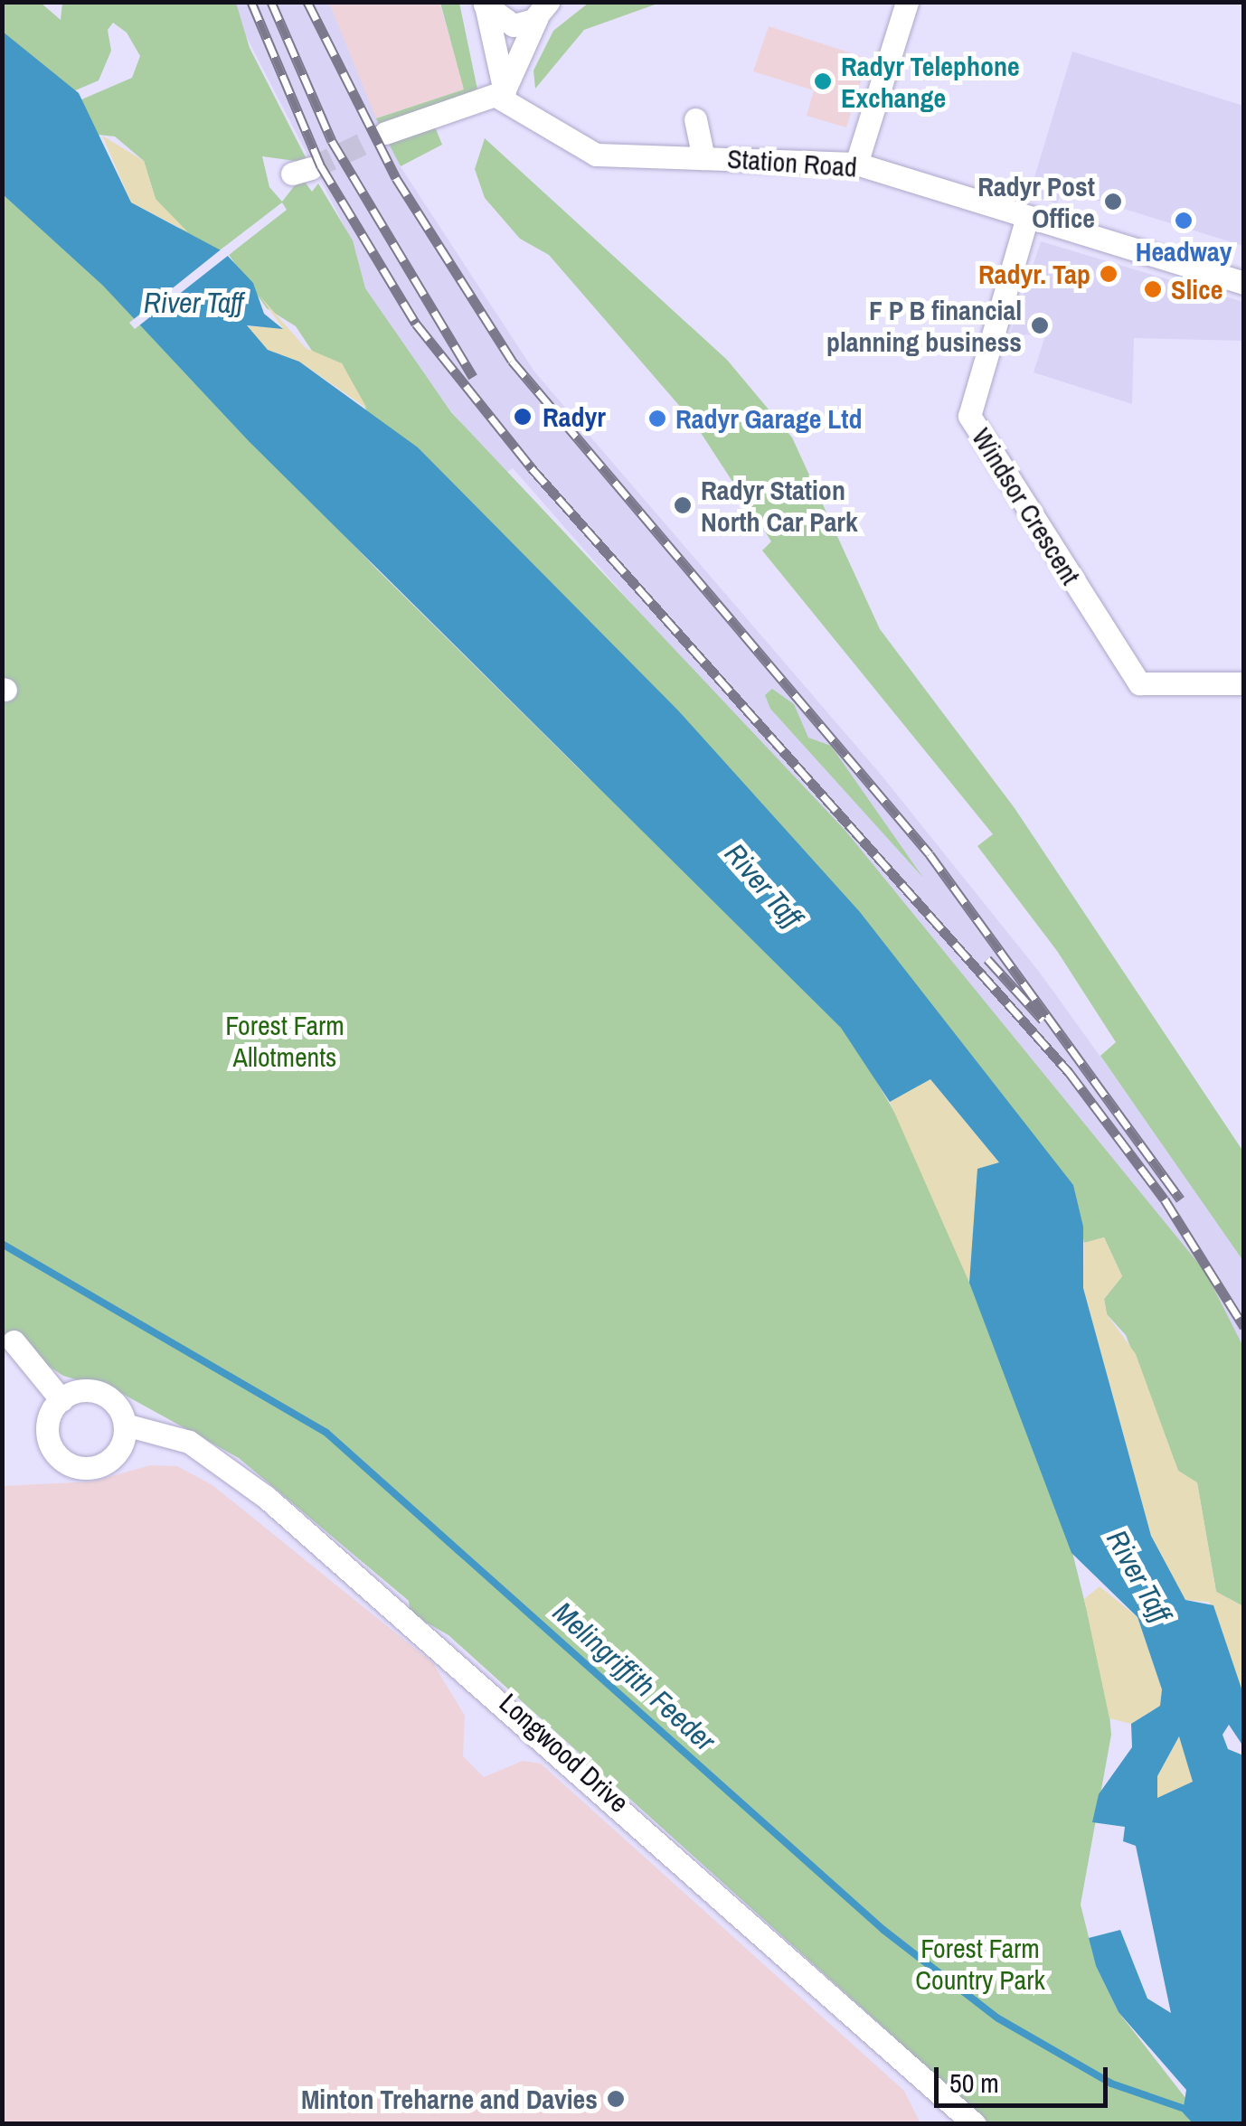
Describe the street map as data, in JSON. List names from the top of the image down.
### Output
{
  "streets": {
    "street": ["Station Road", "Windsor Crescent", "Longwood Drive"]
  },
  "crossings": [
    ["Station Road", "Windsor Crescent"]
  ],
  "water": ["River Taff", "Melingriffith Feeder"],
  "parks": ["Forest Farm Allotments", "Forest Farm Country Park"],
  "places": [
    "Radyr Telephone Exchange",
    "Radyr Post Office",
    "Headway",
    "Radyr. Tap",
    "Slice",
    "F P B financial planning business",
    "Radyr",
    "Radyr Garage Ltd",
    "Radyr Station North Car Park",
    "Minton Treharne and Davies"
  ],
  "scale_bar": "50 m"
}
